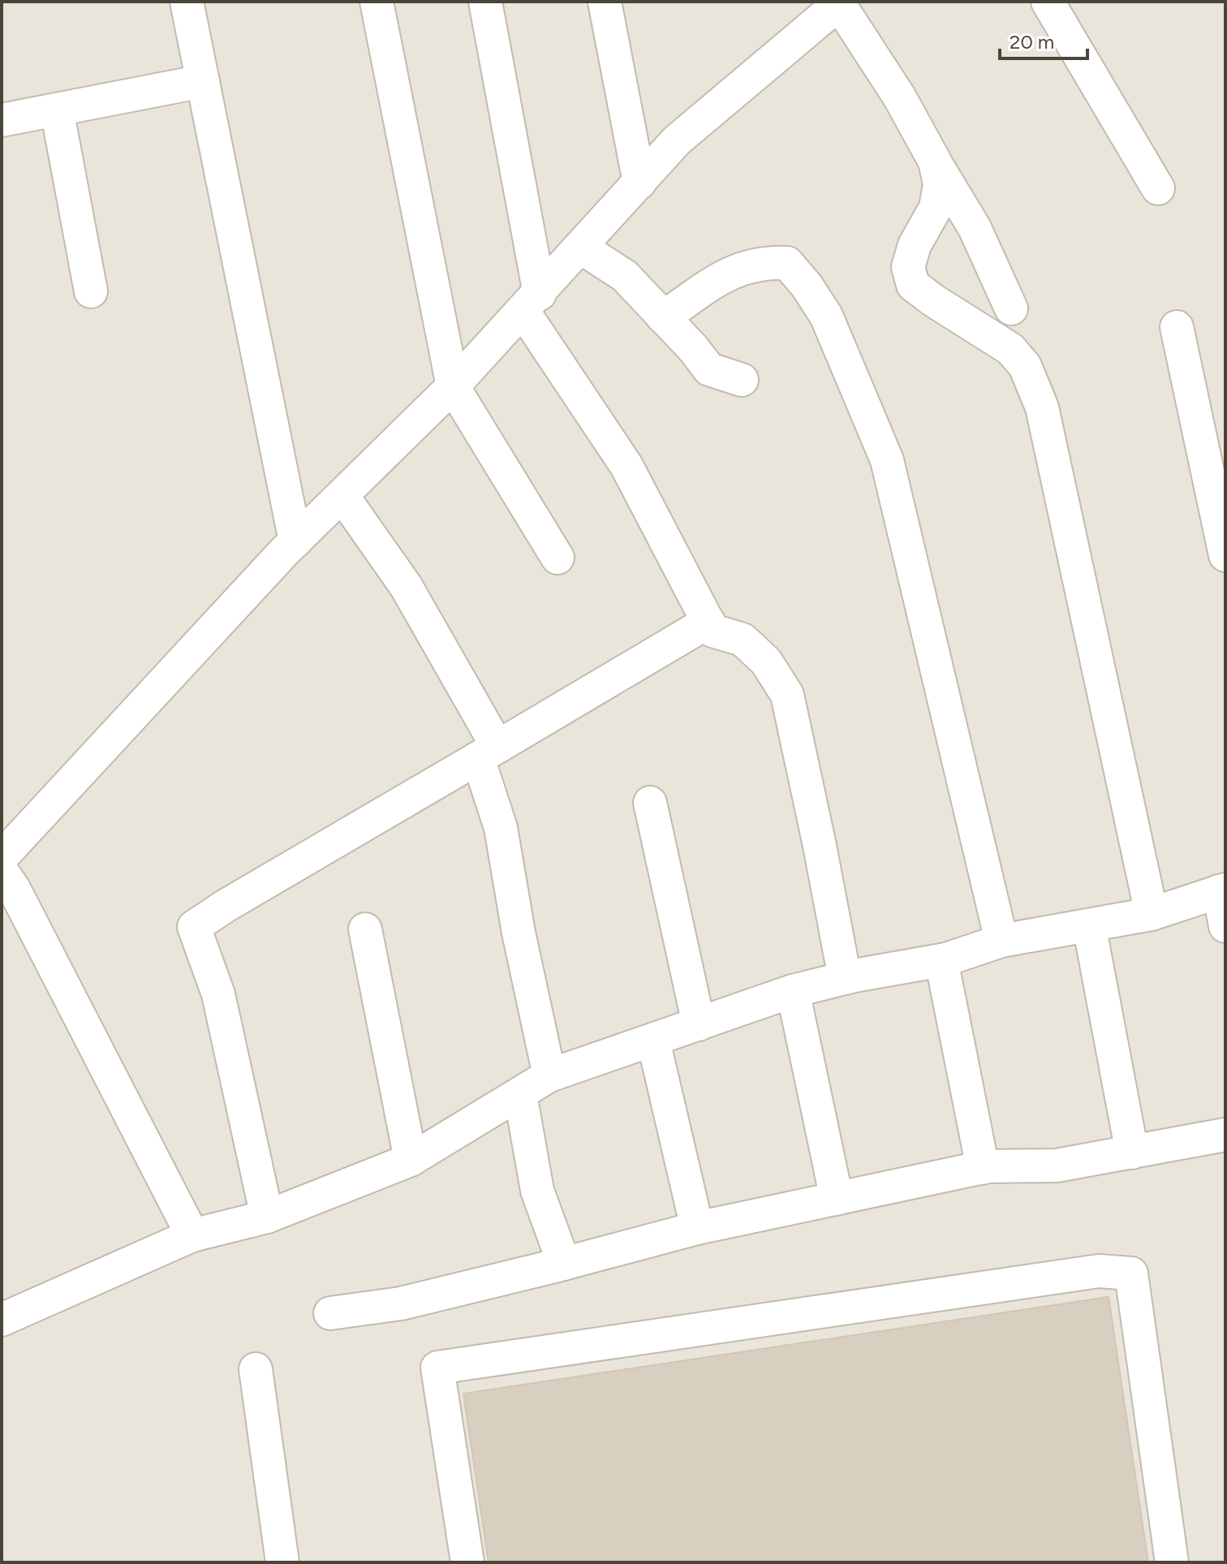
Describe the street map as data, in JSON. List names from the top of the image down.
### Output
{
  "scale_bar": "20 m"
}
